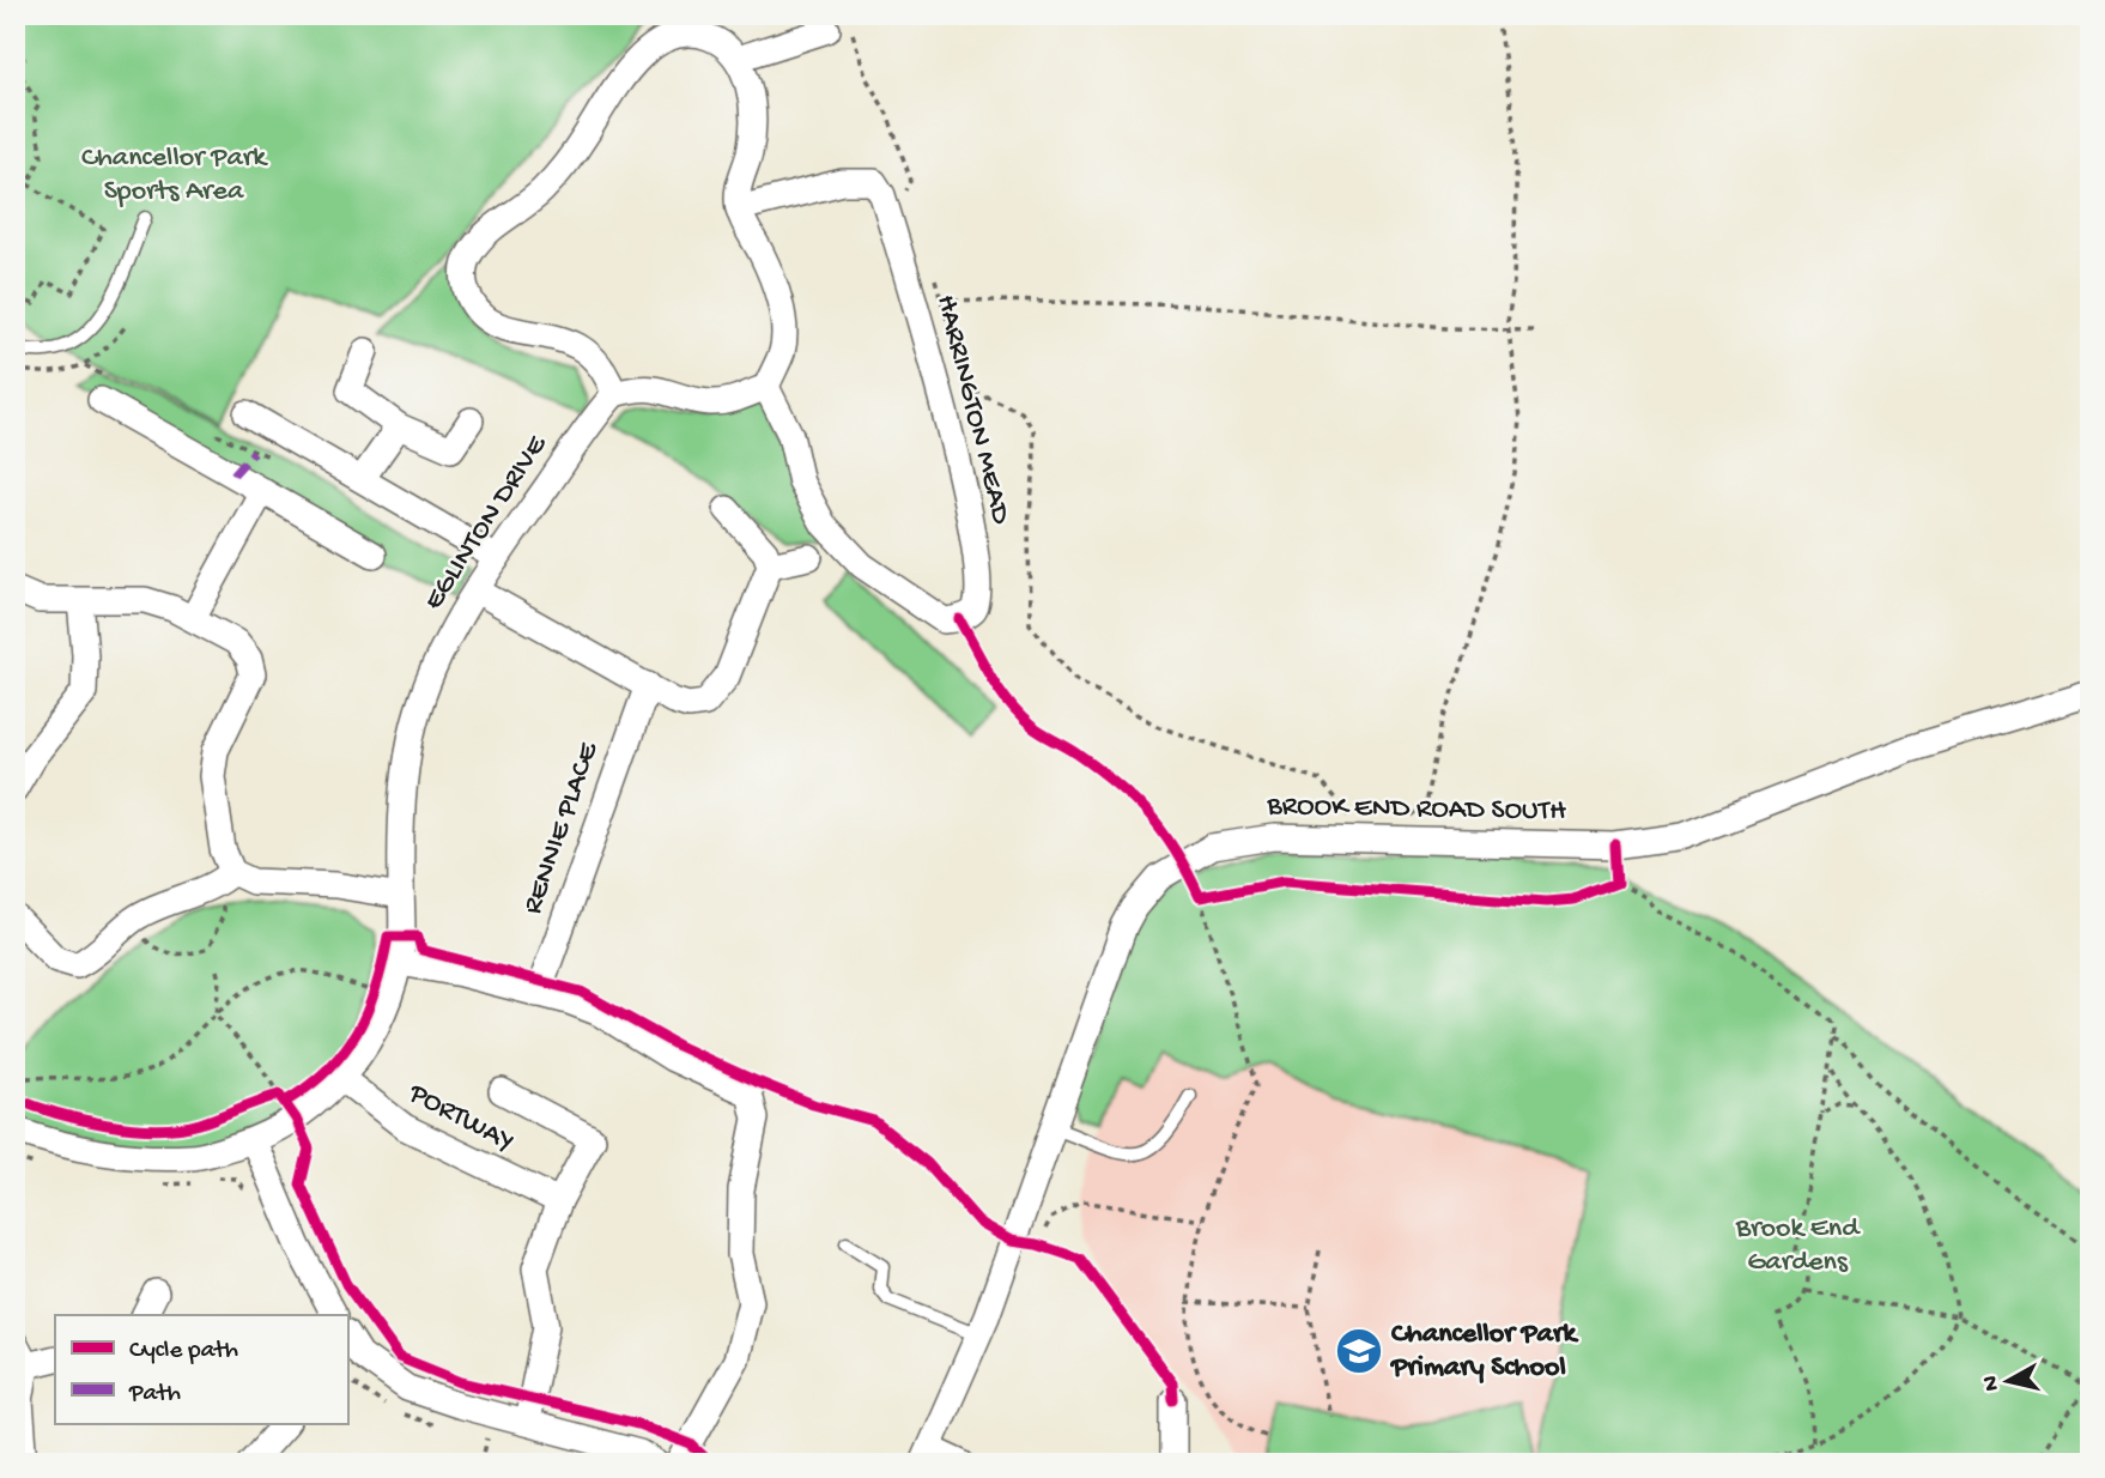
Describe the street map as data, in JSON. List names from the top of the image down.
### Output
{
  "streets": {
    "street": [
      "HARRINGTON MEAD",
      "EGLINTON DRIVE",
      "BROOK END ROAD SOUTH",
      "RENNIE PLACE",
      "PORTWAY"
    ]
  },
  "crossings": [
    ["EGLINTON DRIVE", "PORTWAY"]
  ],
  "parks": ["Chancellor Park Sports Area", "Brook End Gardens"],
  "places": {
    "school or university": ["Chancellor Park Primary School"]
  },
  "legend": ["Cycle path", "Path"],
  "north": "left"
}
